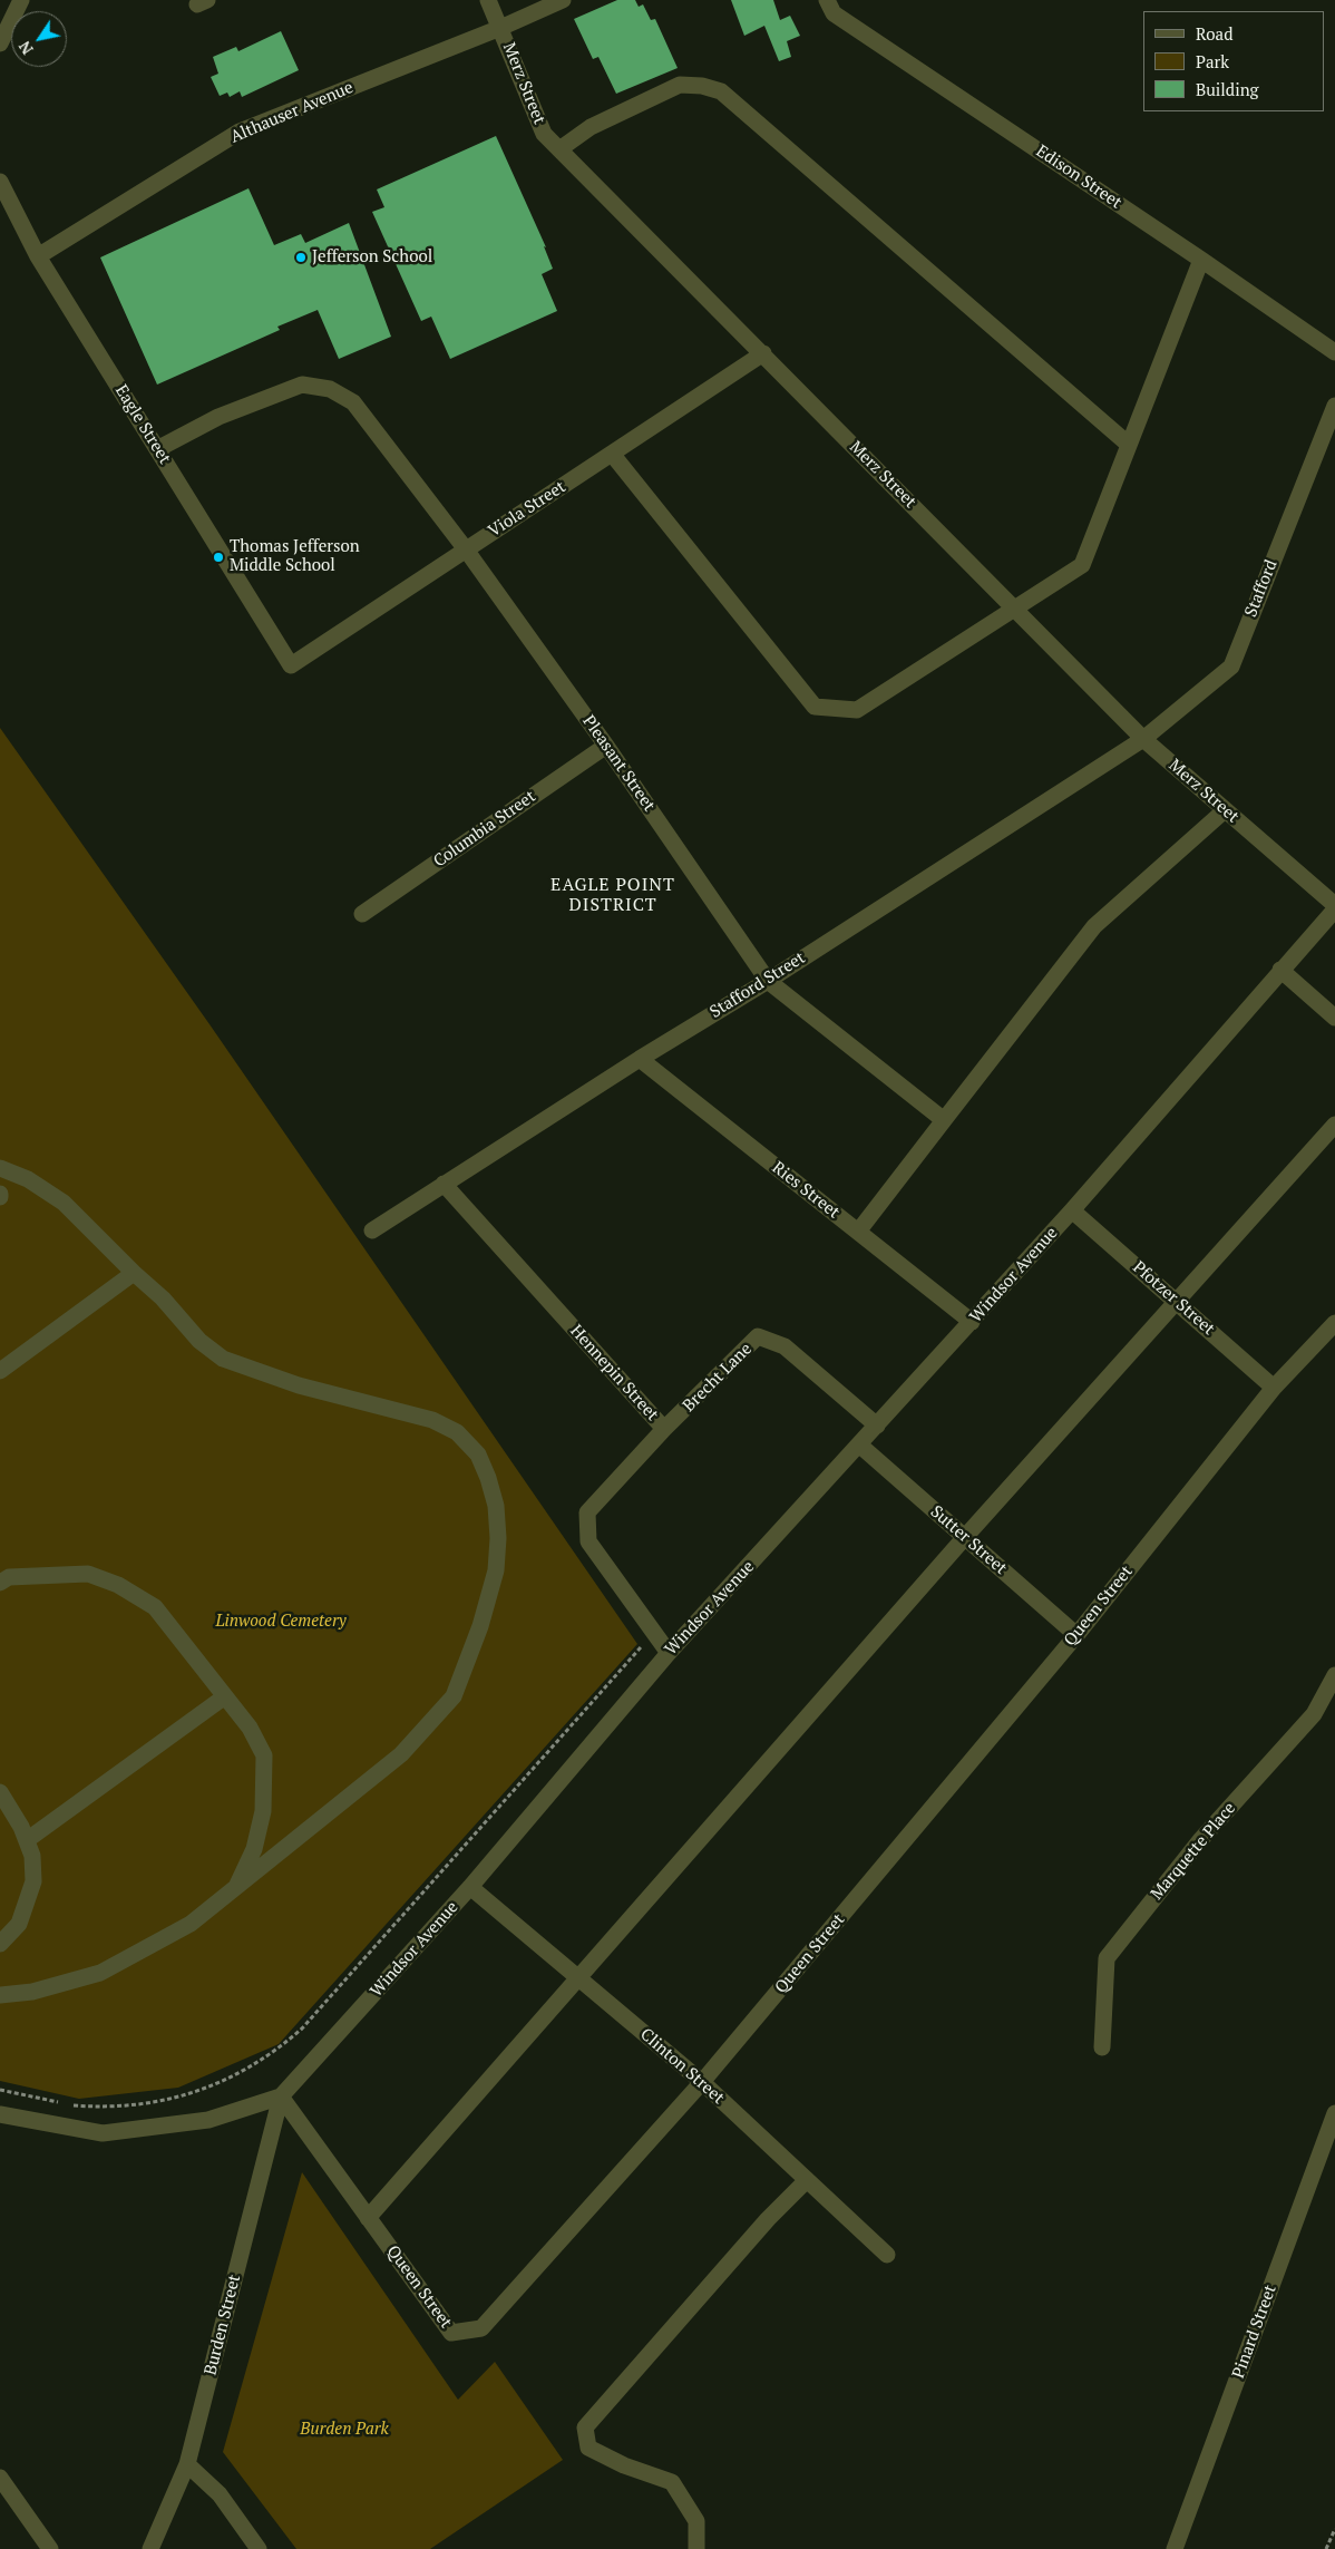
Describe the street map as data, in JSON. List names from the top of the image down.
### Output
{
  "streets": {
    "street": [
      "Merz Street",
      "Althauser Avenue",
      "Edison Street",
      "Eagle Street",
      "Viola Street",
      "Stafford",
      "Pleasant Street",
      "Columbia Street",
      "Stafford Street",
      "Ries Street",
      "Windsor Avenue",
      "Pfotzer Street",
      "Hennepin Street",
      "Brecht Lane",
      "Sutter Street",
      "Queen Street",
      "Marquette Place",
      "Clinton Street",
      "Burden Street",
      "Pinard Street"
    ]
  },
  "crossings": [
    ["Merz Street", "Althauser Avenue"],
    ["Merz Street", "Viola Street"],
    ["Merz Street", "Stafford"],
    ["Merz Street", "Stafford Street"],
    ["Merz Street", "Windsor Avenue"],
    ["Althauser Avenue", "Eagle Street"],
    ["Eagle Street", "Viola Street"],
    ["Eagle Street", "Pleasant Street"],
    ["Viola Street", "Pleasant Street"],
    ["Stafford", "Stafford Street"],
    ["Pleasant Street", "Columbia Street"],
    ["Pleasant Street", "Stafford Street"],
    ["Stafford Street", "Ries Street"],
    ["Stafford Street", "Hennepin Street"],
    ["Ries Street", "Windsor Avenue"],
    ["Windsor Avenue", "Pfotzer Street"],
    ["Windsor Avenue", "Hennepin Street"],
    ["Windsor Avenue", "Brecht Lane"],
    ["Windsor Avenue", "Sutter Street"],
    ["Windsor Avenue", "Queen Street"],
    ["Windsor Avenue", "Clinton Street"],
    ["Windsor Avenue", "Burden Street"],
    ["Pfotzer Street", "Queen Street"],
    ["Hennepin Street", "Brecht Lane"],
    ["Sutter Street", "Queen Street"],
    ["Queen Street", "Clinton Street"],
    ["Queen Street", "Burden Street"]
  ],
  "districts": ["EAGLE POINT DISTRICT"],
  "parks": ["Linwood Cemetery", "Burden Park"],
  "places": ["Jefferson School", "Thomas Jefferson Middle School"],
  "legend": ["Road", "Park", "Building"],
  "north": "bottom left"
}
